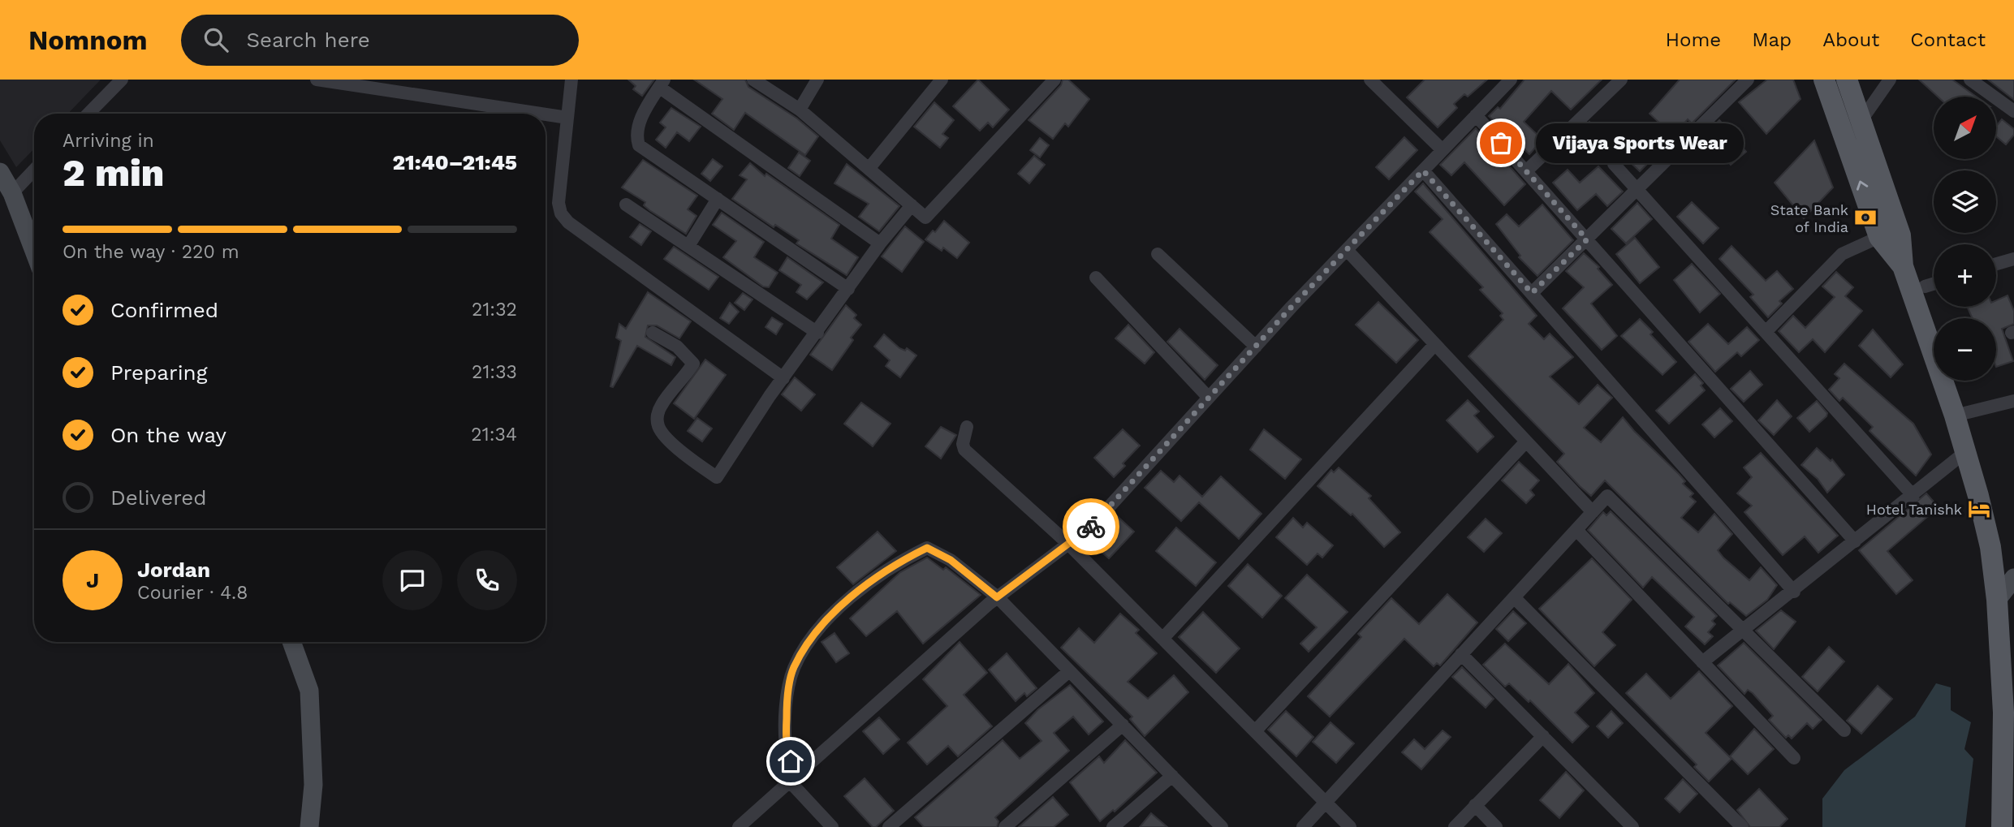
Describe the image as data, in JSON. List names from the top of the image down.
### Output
{
  "places": {
    "other": ["Vijaya Sports Wear"],
    "bank": ["State Bank of India"],
    "hotel": ["Hotel Tanishk"]
  },
  "north": "top right",
  "page": {
    "header": "Nomnom",
    "search": "Search here",
    "nav": [
      "Home",
      "Map",
      "About",
      "Contact"
    ],
    "map_buttons": ["+", "−"],
    "heading": ["2 min", "Arriving in", "21:40–21:45"],
    "panel": ["Jordan", "Courier · 4.8"],
    "bubble": "Vijaya Sports Wear",
    "bar": "On the way · 220 m",
    "list": [
      ["Confirmed", "21:32"],
      ["Preparing", "21:33"],
      ["On the way", "21:34"],
      "Delivered"
    ],
    "round": "J"
  }
}
